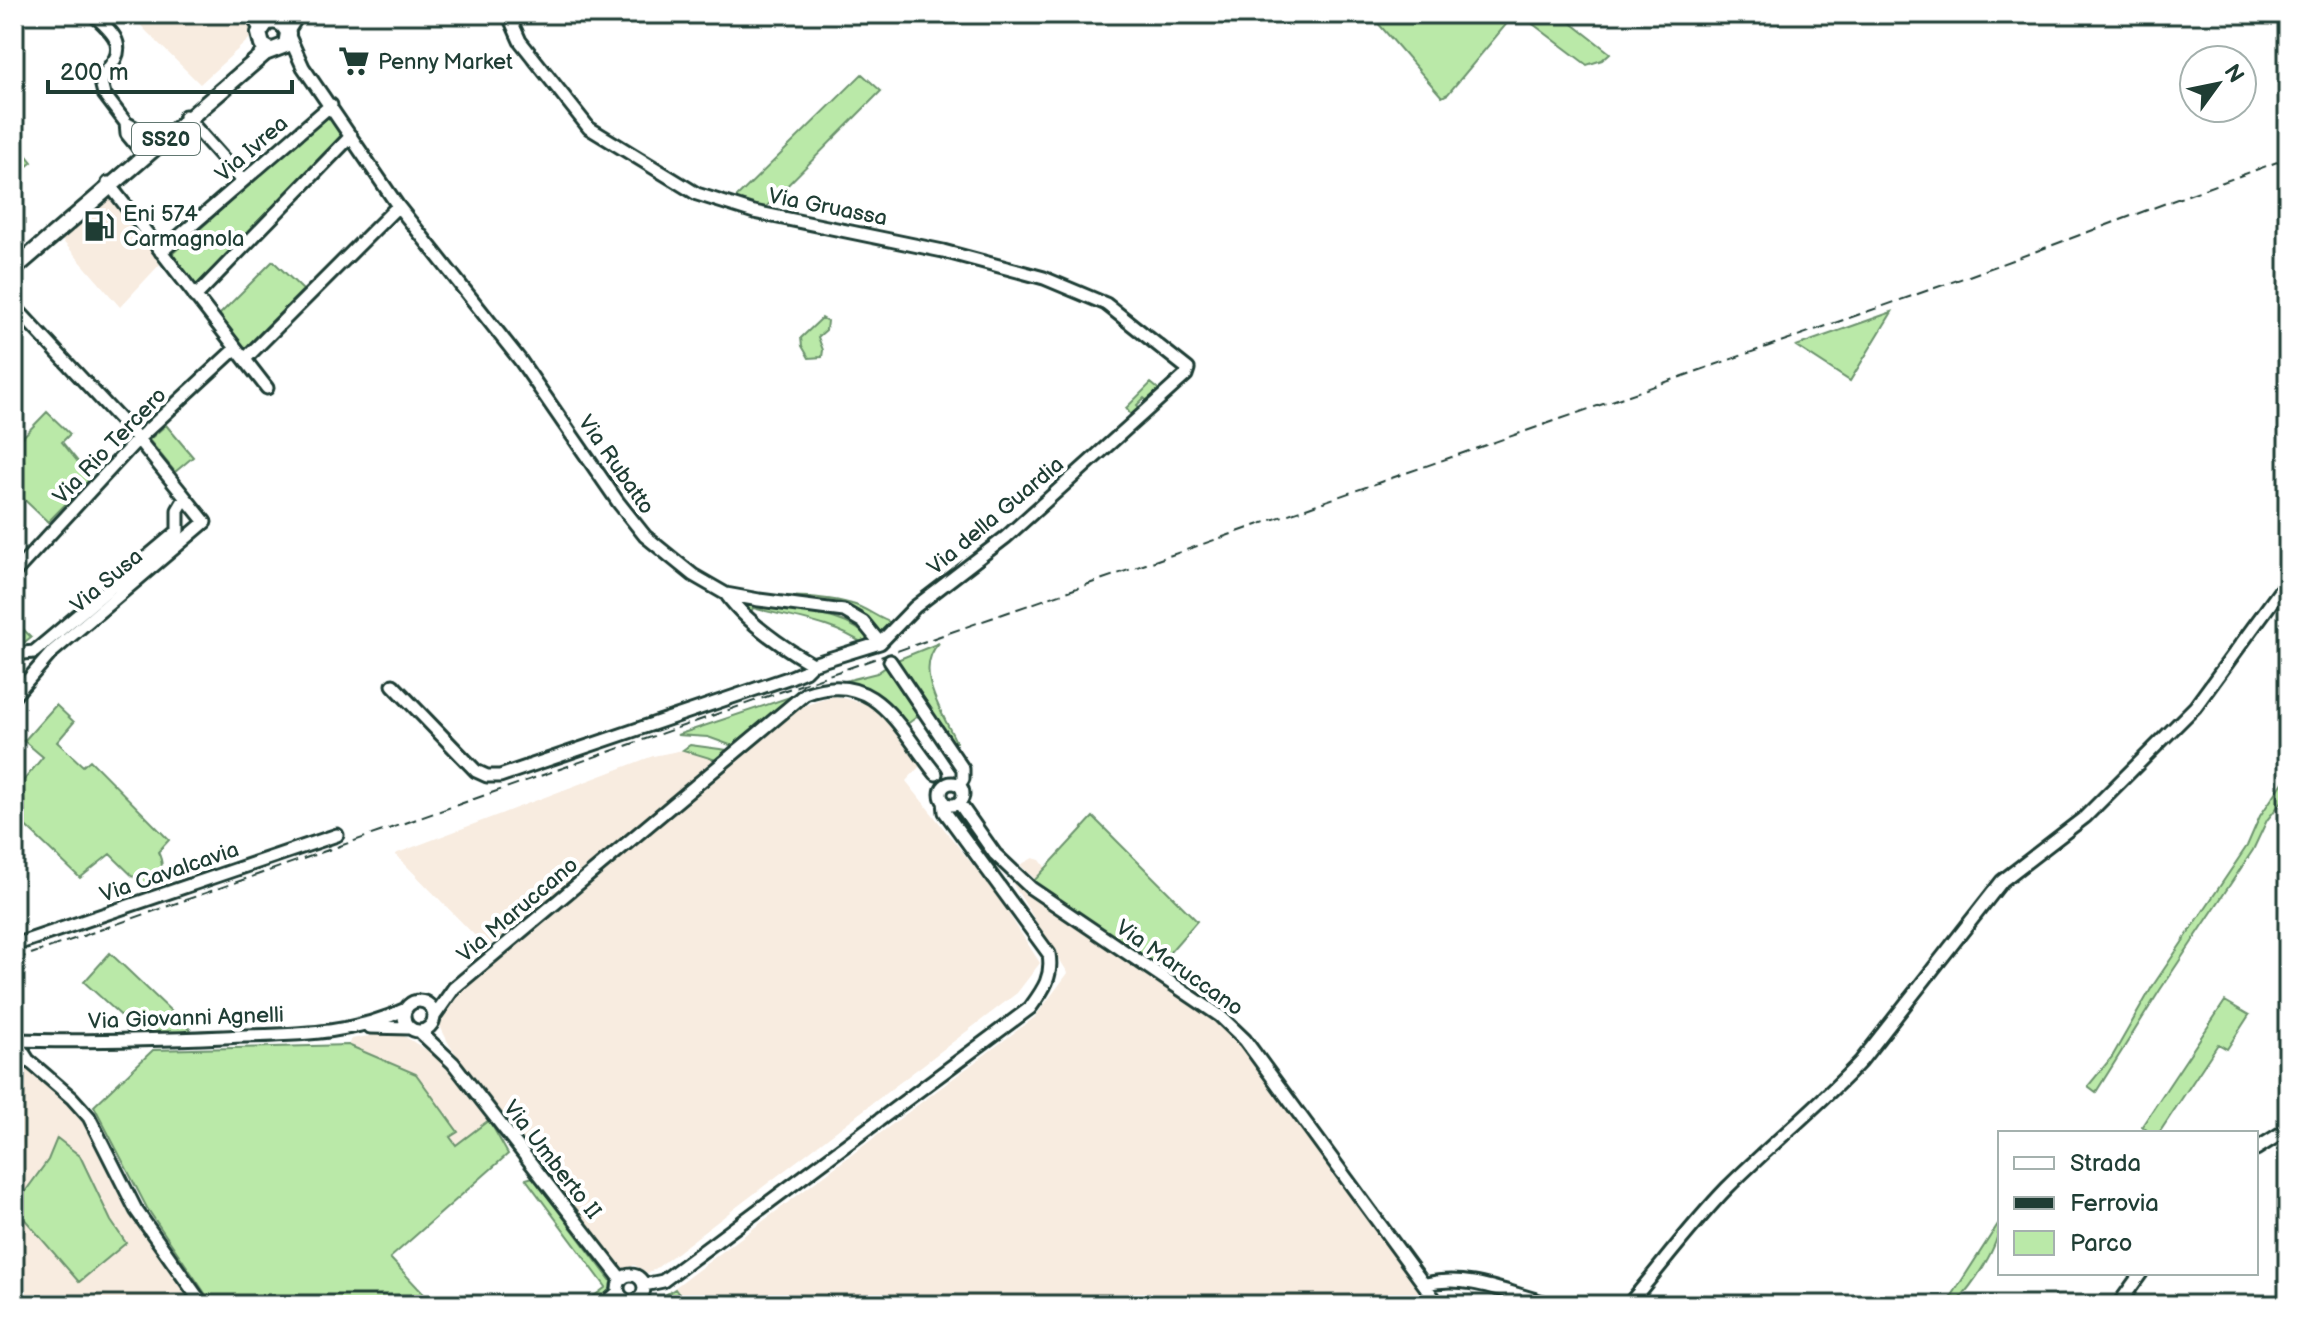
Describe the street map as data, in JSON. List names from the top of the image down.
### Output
{
  "streets": {
    "main road": ["SS20"],
    "street": [
      "Via Ivrea",
      "Via Gruassa",
      "Via Rio Tercero",
      "Via Rubatto",
      "Via della Guardia",
      "Via Susa",
      "Via Cavalcavia",
      "Via Maruccano",
      "Via Giovanni Agnelli",
      "Via Umberto II"
    ]
  },
  "crossings": [
    ["SS20", "Via Rubatto"],
    ["Via Ivrea", "Via Rubatto"],
    ["Via Gruassa", "Via della Guardia"],
    ["Via Rio Tercero", "Via Susa"],
    ["Via Maruccano", "Via Giovanni Agnelli"],
    ["Via Maruccano", "Via Umberto II"],
    ["Via Giovanni Agnelli", "Via Umberto II"]
  ],
  "places": {
    "supermarket": ["Penny Market"],
    "fuel station": ["Eni 574 Carmagnola"]
  },
  "legend": ["Strada", "Ferrovia", "Parco"],
  "scale_bar": "200 m",
  "north": "top right"
}
